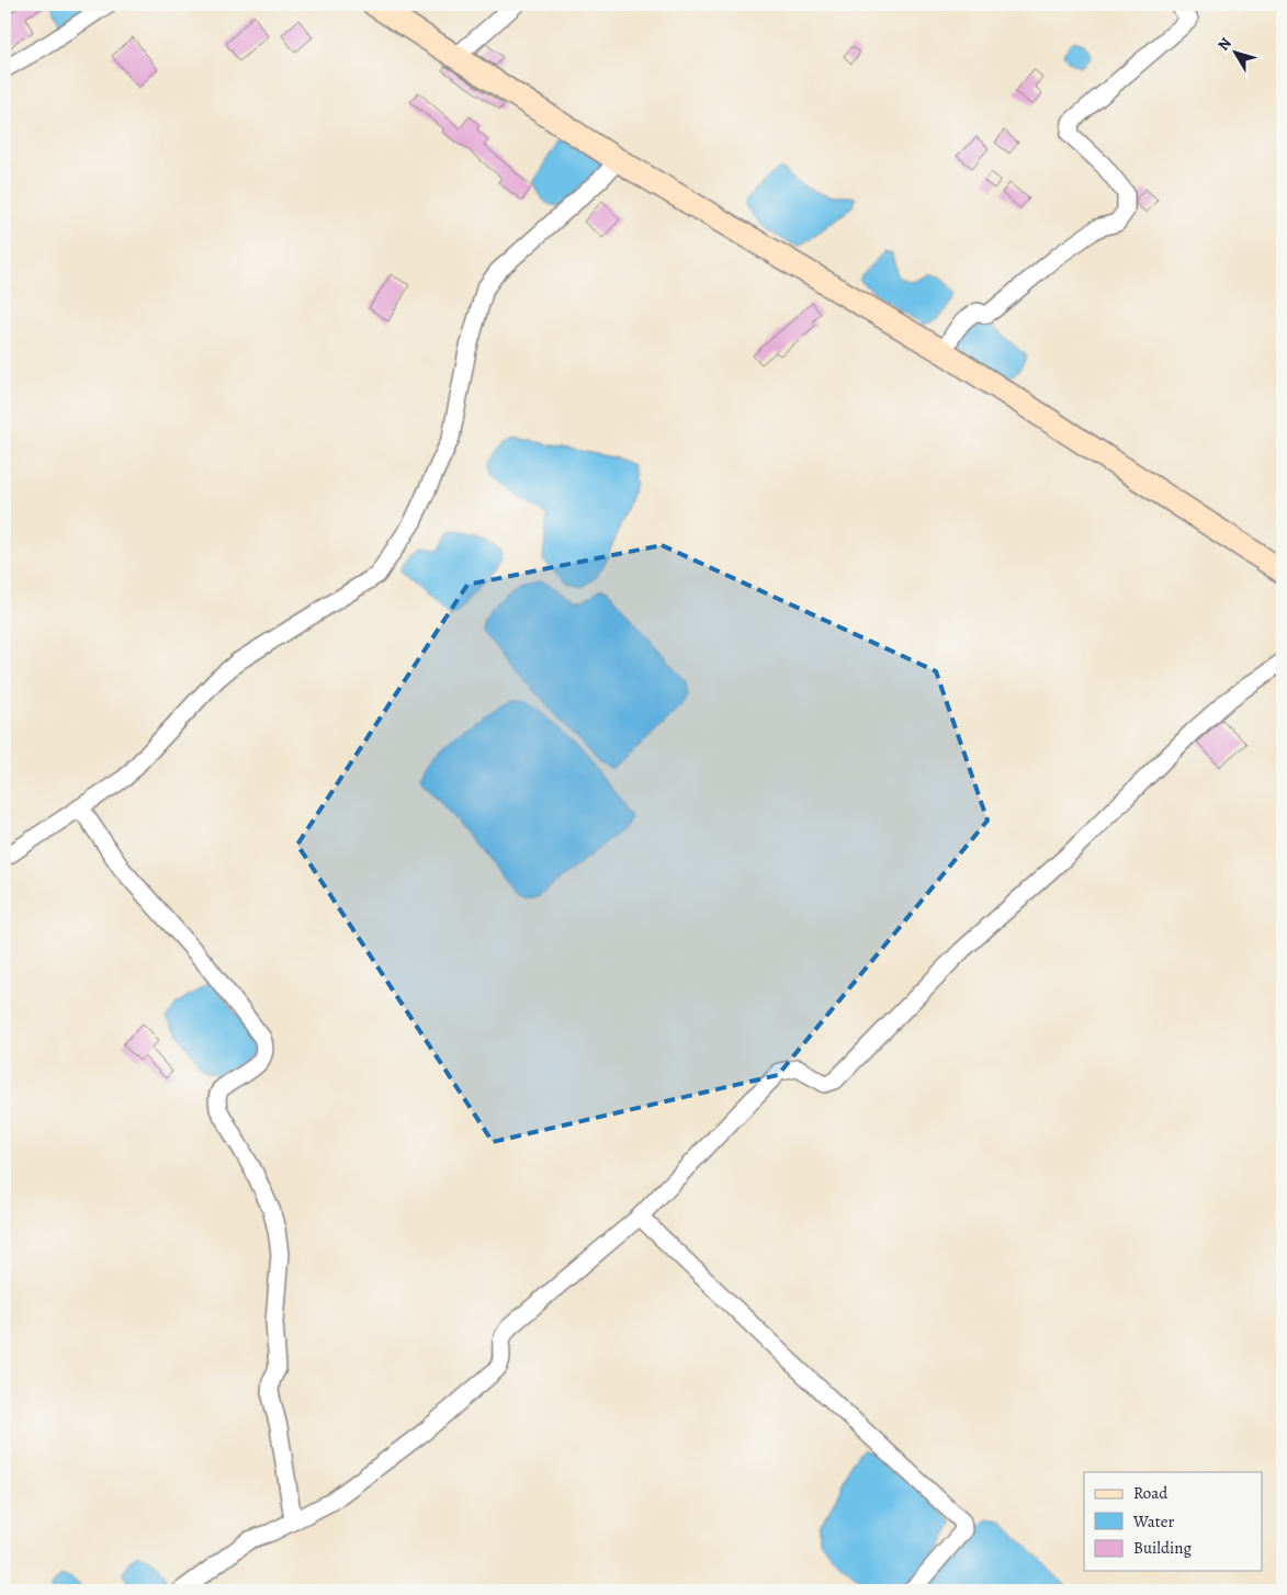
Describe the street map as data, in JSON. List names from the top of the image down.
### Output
{
  "legend": ["Road", "Water", "Building"],
  "north": "top left"
}
